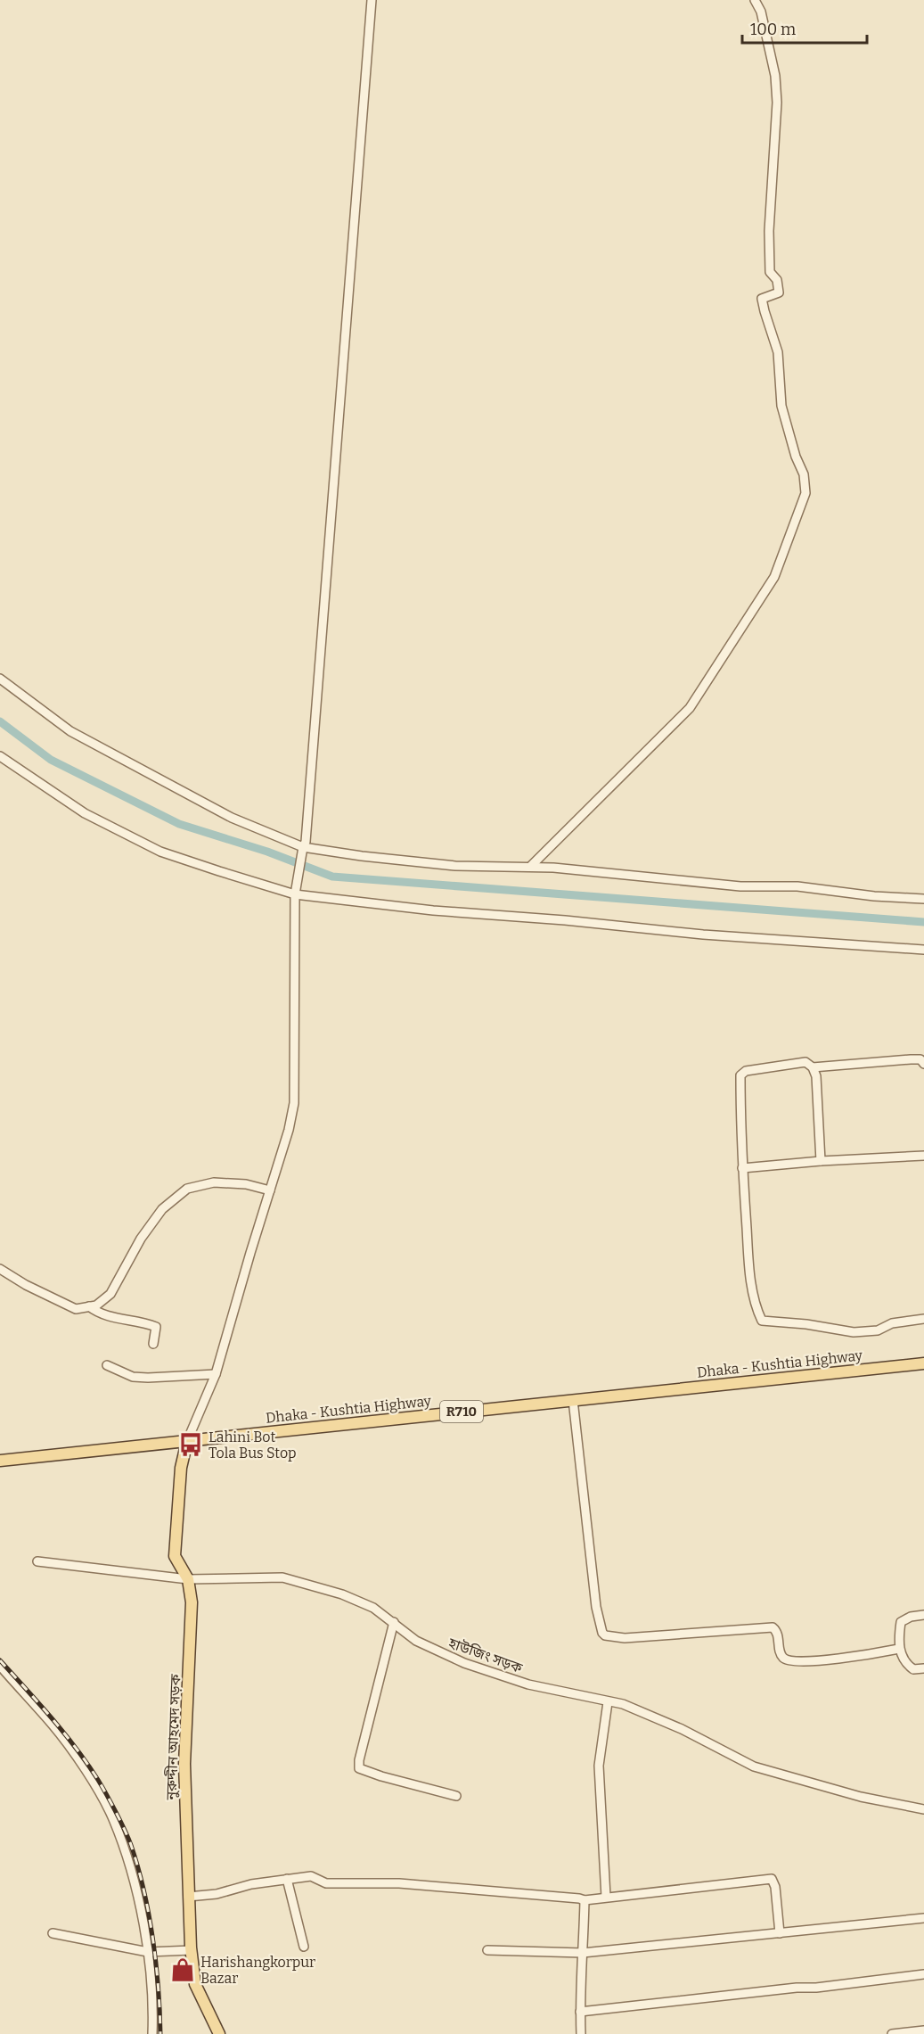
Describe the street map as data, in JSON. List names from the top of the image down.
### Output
{
  "streets": {
    "main road": ["Dhaka - Kushtia Highway", "R710", "নুরুদ্দীন আহমেদ সড়ক"],
    "street": ["হাউজিং সড়ক"]
  },
  "crossings": [
    ["Dhaka - Kushtia Highway", "নুরুদ্দীন আহমেদ সড়ক"],
    ["হাউজিং সড়ক", "নুরুদ্দীন আহমেদ সড়ক"]
  ],
  "places": {
    "bus stop": ["Lahini Bot Tola Bus Stop"],
    "shop": ["Harishangkorpur Bazar"]
  },
  "scale_bar": "100 m"
}
